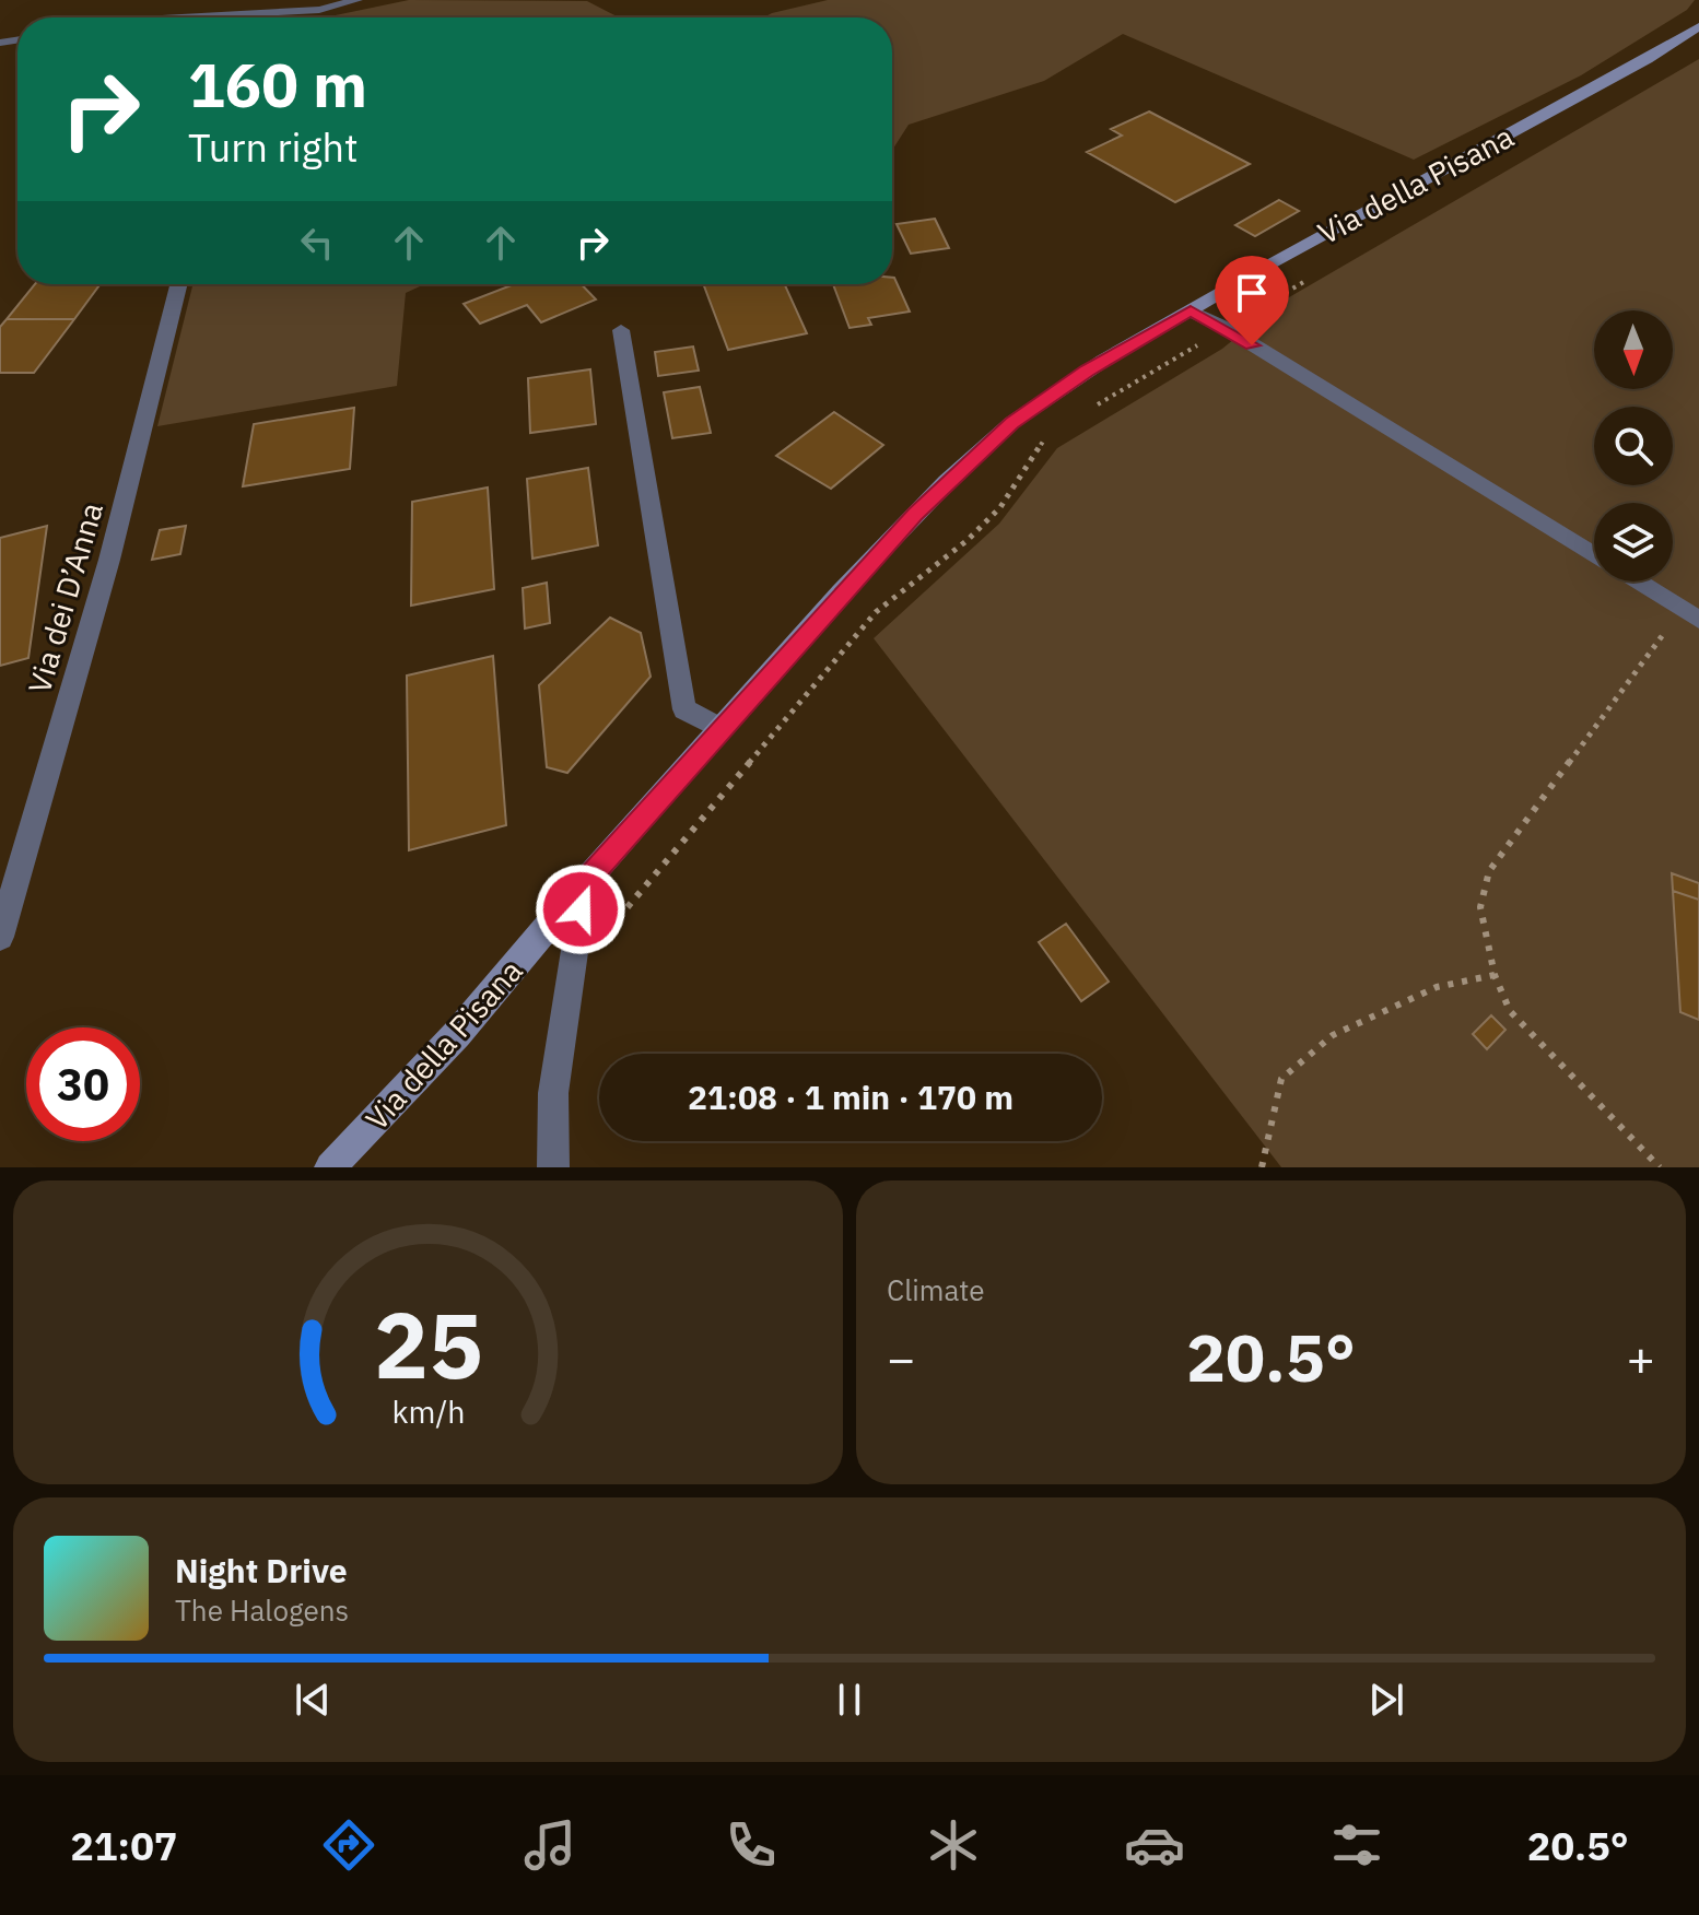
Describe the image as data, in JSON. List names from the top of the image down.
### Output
{
  "streets": {
    "main road": ["Via della Pisana"],
    "street": ["Via dei D’Anna"]
  },
  "north": "bottom",
  "page": {
    "turn": ["160 m", "Turn right"],
    "limit": "30",
    "trip": "21:08 · 1 min · 170 m",
    "tile": "Climate",
    "heat": ["−", "20.5°", "+"],
    "song": ["Night Drive", "The Halogens"],
    "tabs": ["21:07", "20.5°"],
    "gauge": ["25", "km/h"]
  }
}
